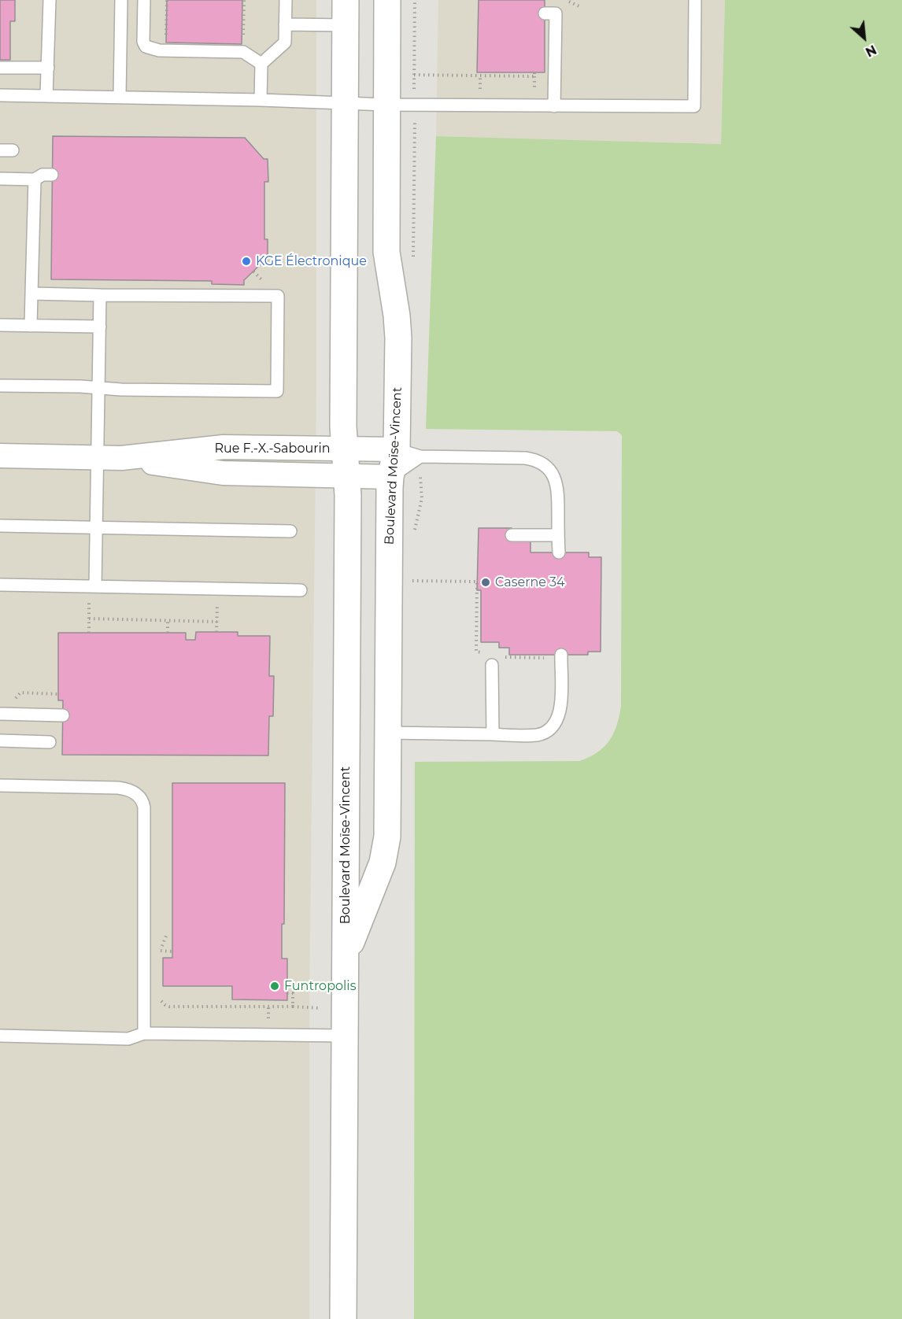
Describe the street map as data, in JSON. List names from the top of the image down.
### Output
{
  "streets": {
    "street": ["Rue F.-X.-Sabourin", "Boulevard Moïse-Vincent"]
  },
  "crossings": [
    ["Rue F.-X.-Sabourin", "Boulevard Moïse-Vincent"]
  ],
  "places": ["KGE Électronique", "Caserne 34", "Funtropolis"],
  "north": "bottom right"
}
